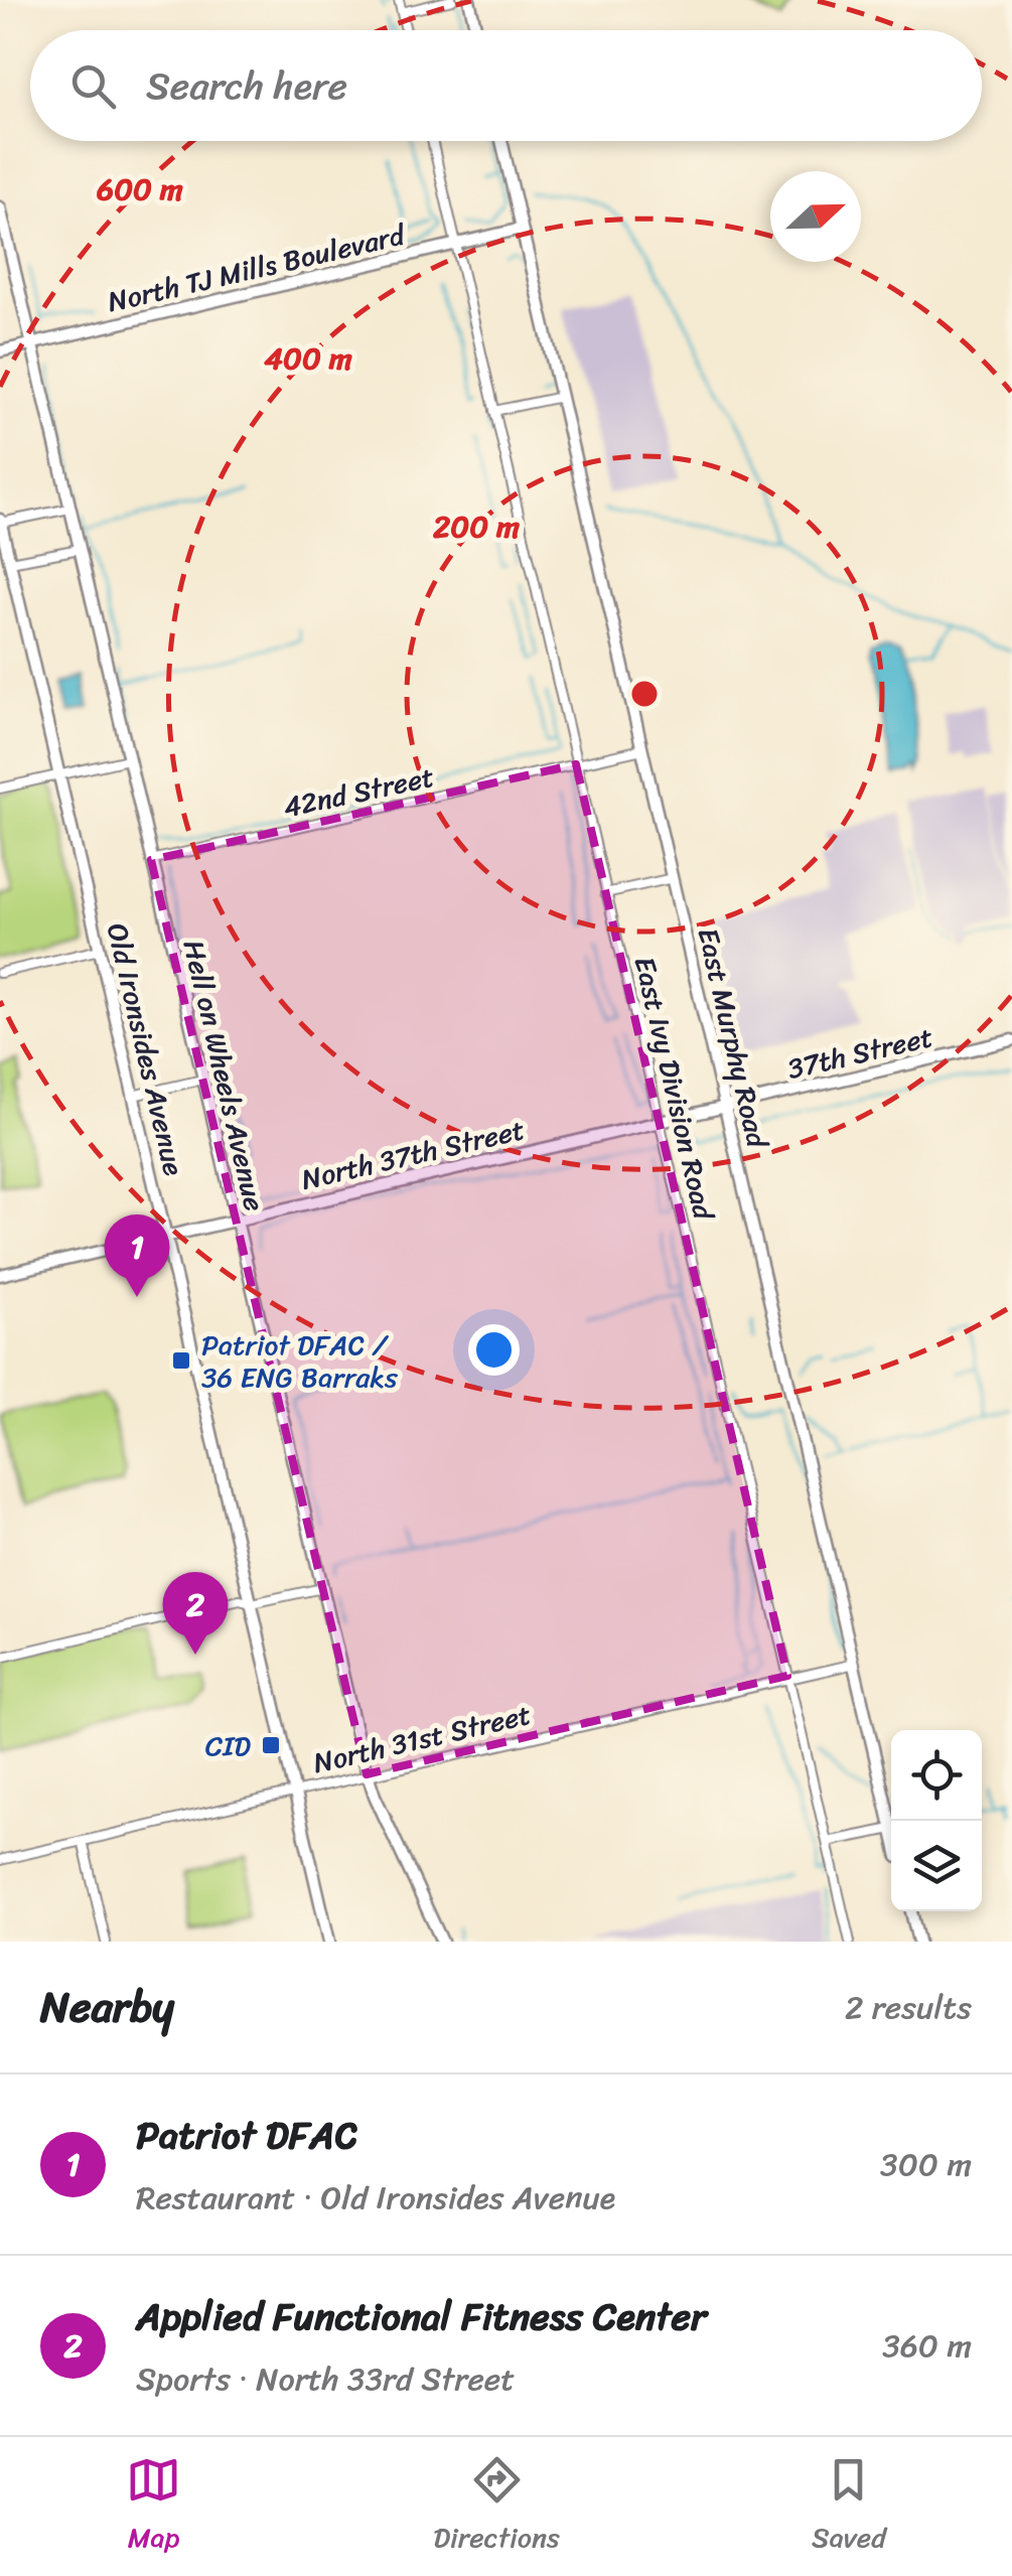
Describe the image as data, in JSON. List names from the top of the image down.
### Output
{
  "streets": {
    "street": [
      "North TJ Mills Boulevard",
      "42nd Street",
      "East Murphy Road",
      "Old Ironsides Avenue",
      "37th Street",
      "Hell on Wheels Avenue",
      "East Ivy Division Road",
      "North 37th Street",
      "North 31st Street"
    ]
  },
  "crossings": [
    ["North TJ Mills Boulevard", "East Murphy Road"],
    ["North TJ Mills Boulevard", "Hell on Wheels Avenue"],
    ["North TJ Mills Boulevard", "East Ivy Division Road"],
    ["42nd Street", "East Murphy Road"],
    ["42nd Street", "Hell on Wheels Avenue"],
    ["42nd Street", "East Ivy Division Road"],
    ["East Murphy Road", "37th Street"],
    ["East Murphy Road", "North 31st Street"],
    ["Old Ironsides Avenue", "North 37th Street"],
    ["Old Ironsides Avenue", "North 31st Street"],
    ["37th Street", "East Ivy Division Road"],
    ["37th Street", "North 37th Street"],
    ["Hell on Wheels Avenue", "North 37th Street"],
    ["Hell on Wheels Avenue", "North 31st Street"],
    ["East Ivy Division Road", "North 37th Street"],
    ["East Ivy Division Road", "North 31st Street"]
  ],
  "places": {
    "transit": ["Patriot DFAC / 36 ENG Barraks", "CID"]
  },
  "north": "right",
  "page": {
    "search": "Search here",
    "pins": ["1", "2"],
    "heading": ["Nearby", "2 results"],
    "list": [
      {
        "mark": "1",
        "name": "Patriot DFAC",
        "note": "Restaurant · Old Ironsides Avenue",
        "value": "300 m"
      },
      {
        "mark": "2",
        "name": "Applied Functional Fitness Center",
        "note": "Sports · North 33rd Street",
        "value": "360 m"
      }
    ],
    "nav": ["Map", "Directions", "Saved"]
  },
  "rings": ["600 m", "400 m", "200 m"]
}
